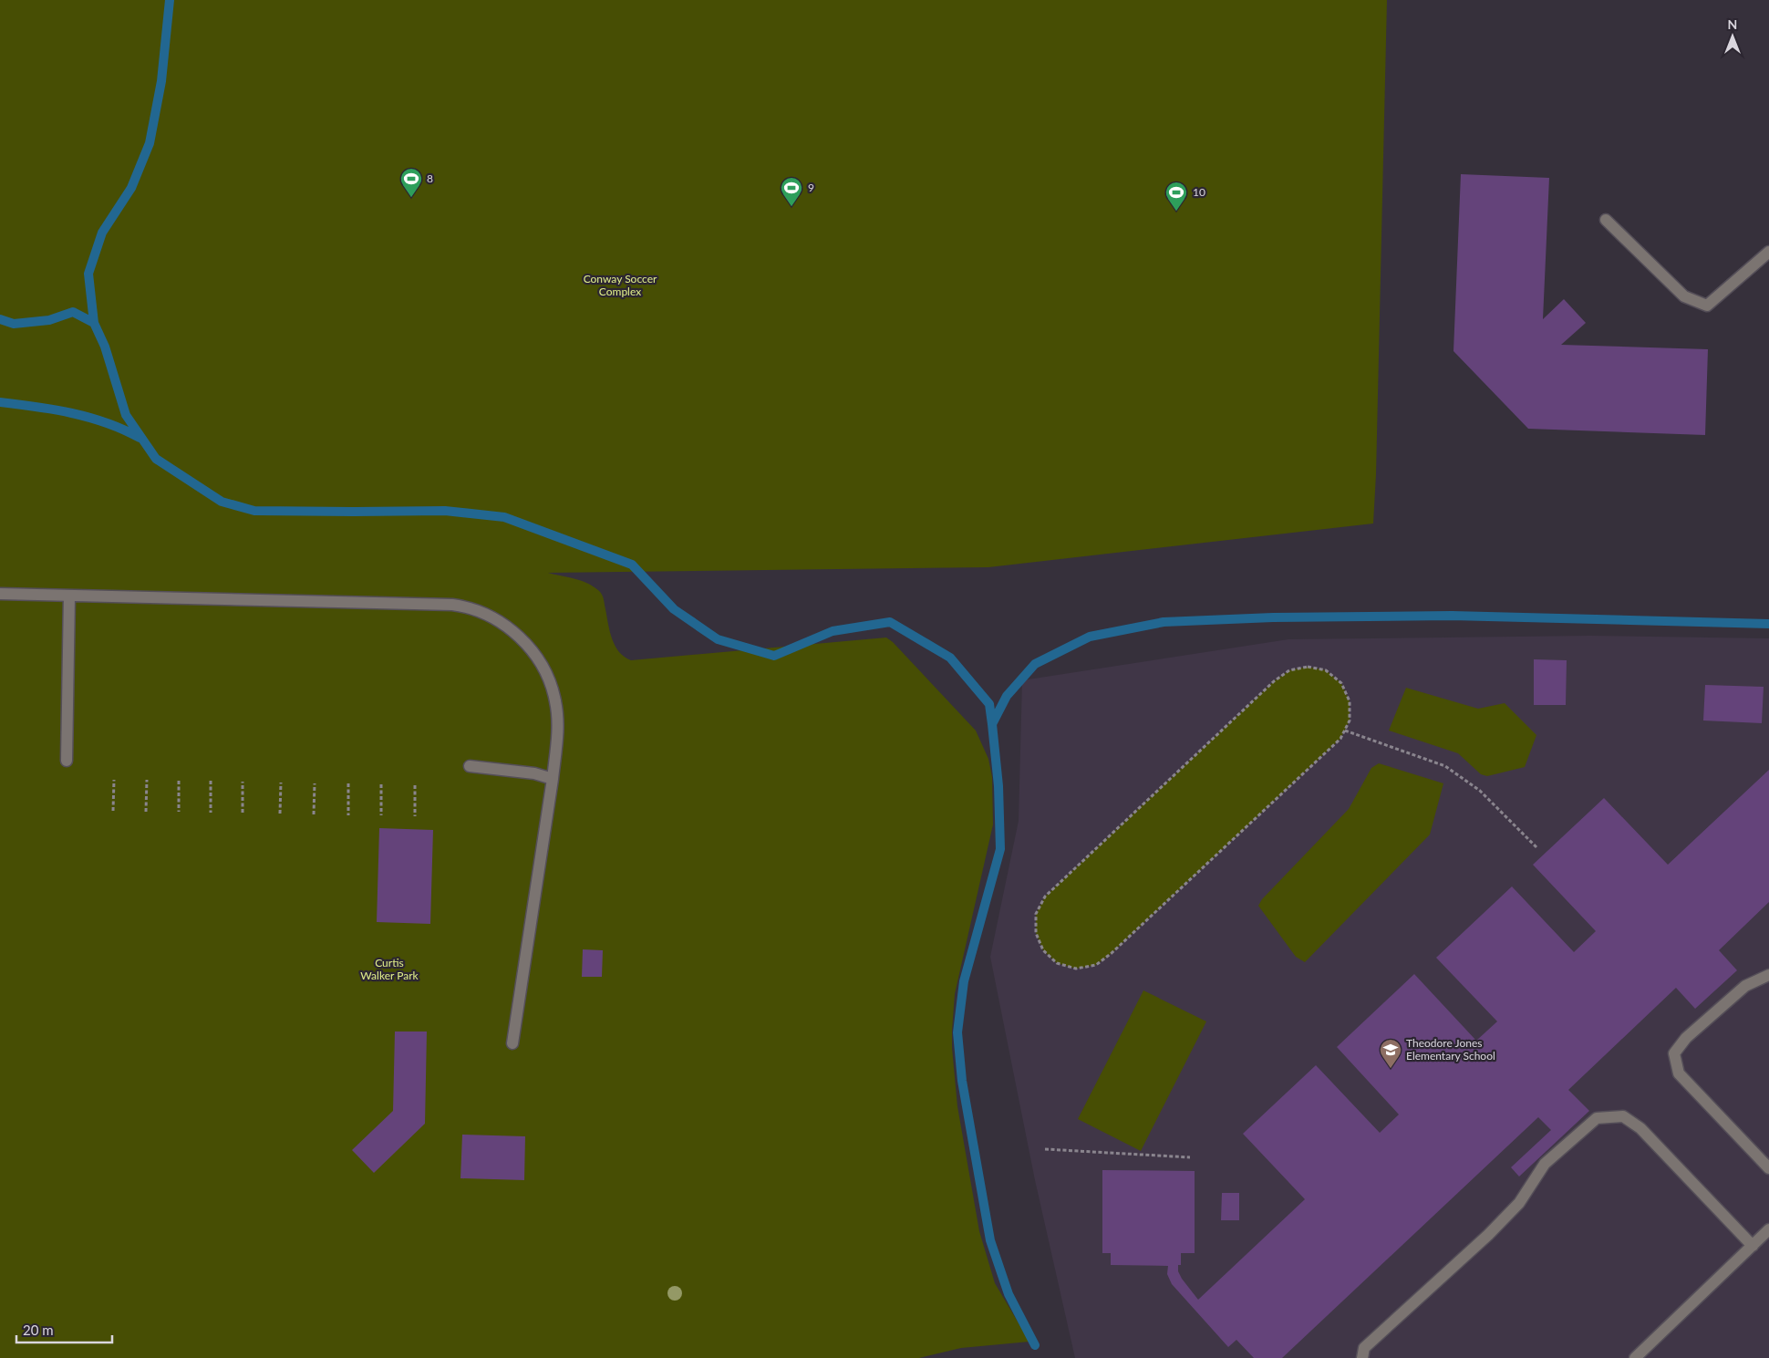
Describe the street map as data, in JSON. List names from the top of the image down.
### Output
{
  "parks": ["Conway Soccer Complex", "Curtis Walker Park"],
  "places": {
    "sports": ["8", "9", "10"],
    "school or university": ["Theodore Jones Elementary School"]
  },
  "scale_bar": "20 m",
  "north": "top"
}
